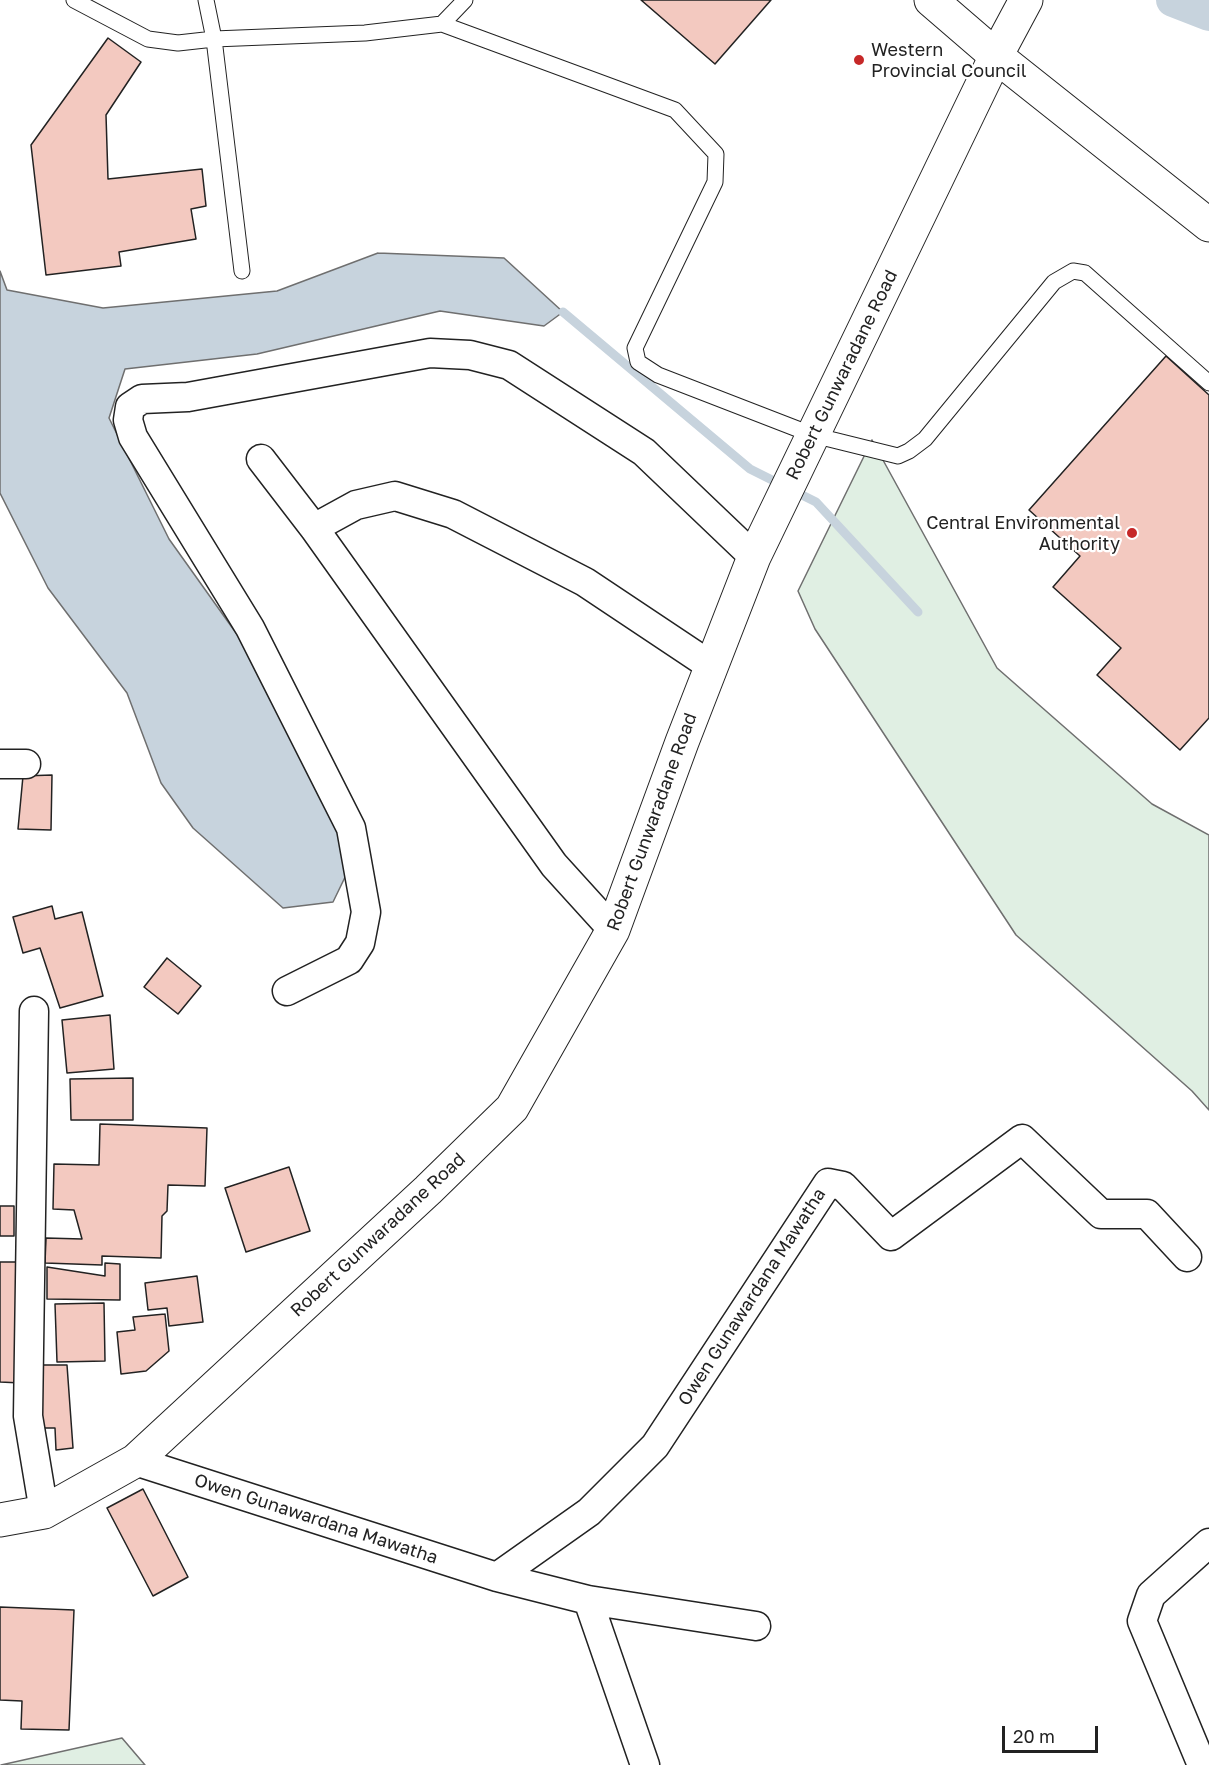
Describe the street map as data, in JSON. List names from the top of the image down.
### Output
{
  "streets": {
    "street": ["Robert Gunwaradane Road", "Owen Gunawardana Mawatha"]
  },
  "crossings": [
    ["Robert Gunwaradane Road", "Owen Gunawardana Mawatha"]
  ],
  "places": ["Western Provincial Council", "Central Environmental Authority"],
  "scale_bar": "20 m"
}
